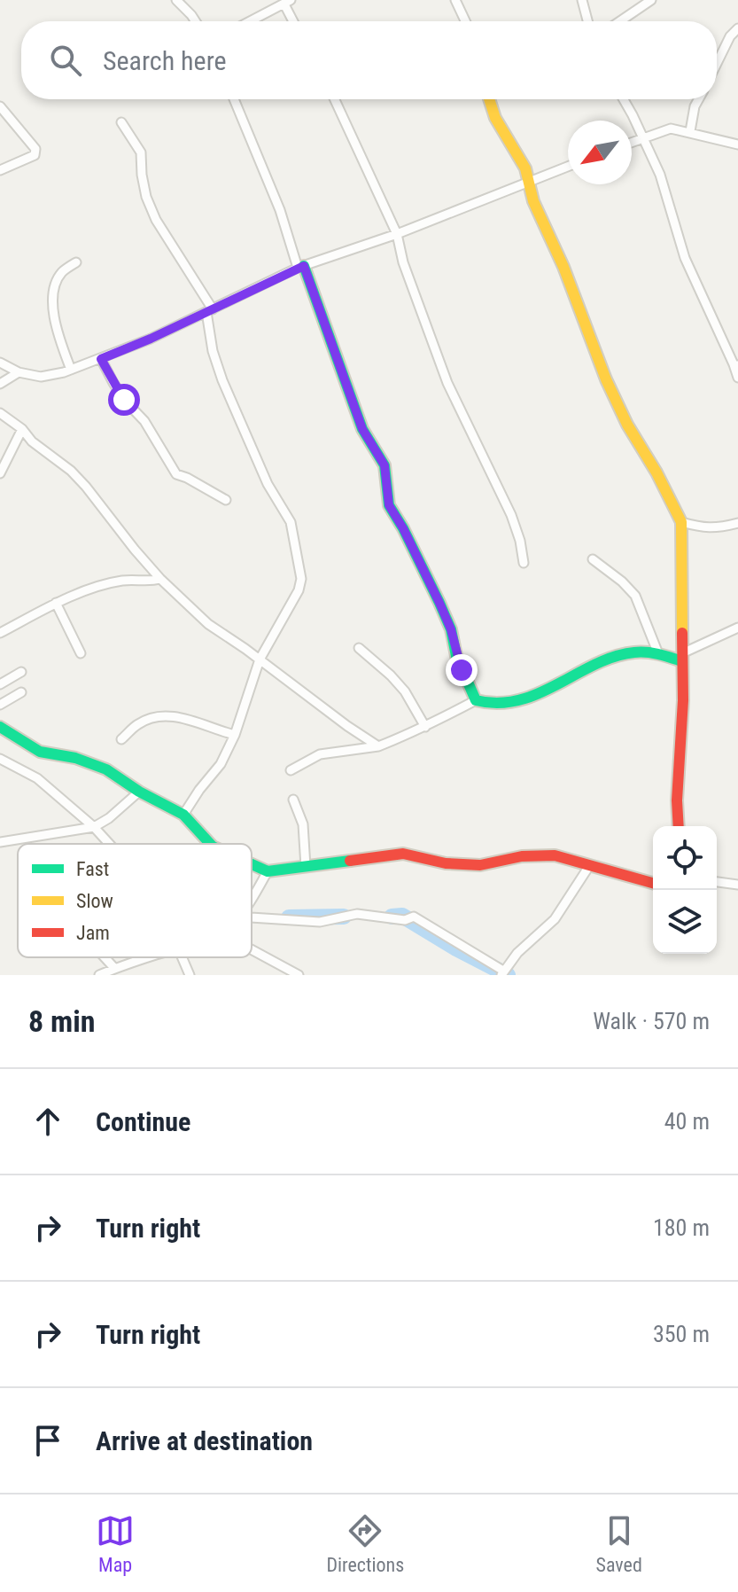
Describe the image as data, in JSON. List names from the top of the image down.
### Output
{
  "legend": ["Fast", "Slow", "Jam"],
  "north": "bottom left",
  "page": {
    "search": "Search here",
    "heading": ["8 min", "Walk · 570 m"],
    "list": [
      ["Continue", "40 m"],
      ["Turn right", "180 m"],
      ["Turn right", "350 m"],
      "Arrive at destination"
    ],
    "nav": ["Map", "Directions", "Saved"]
  }
}
